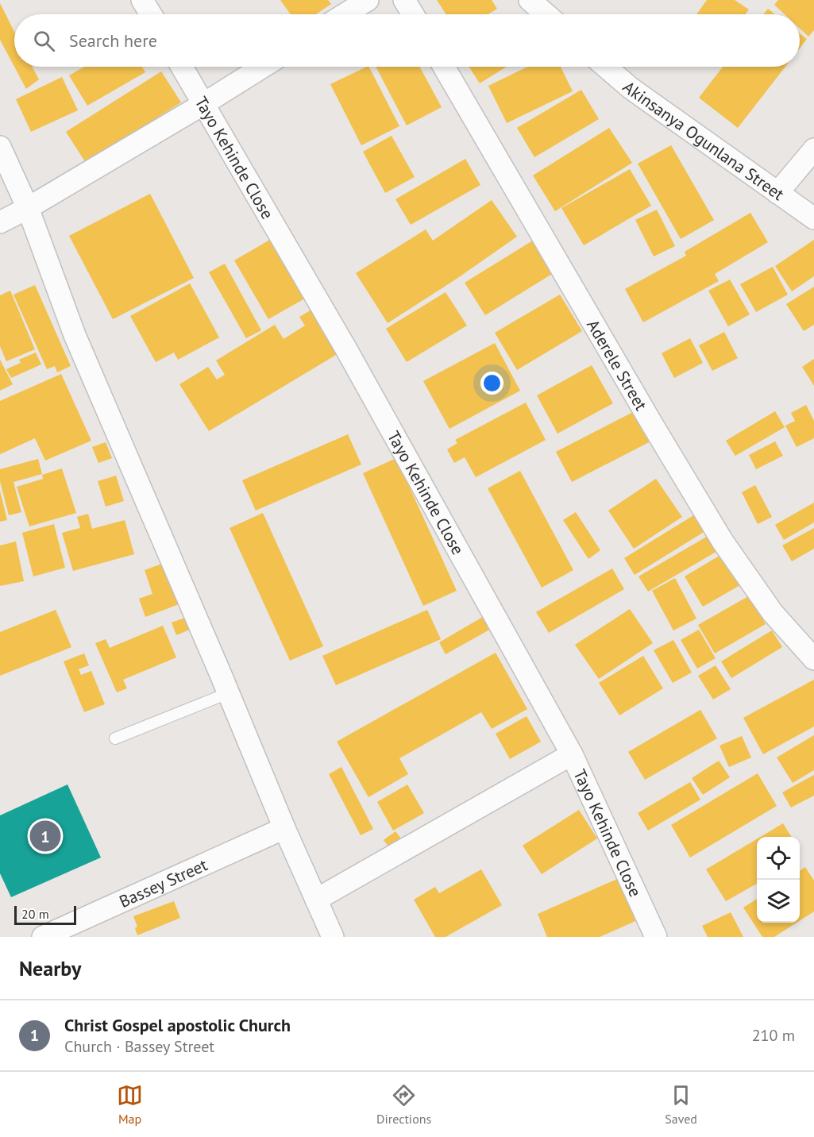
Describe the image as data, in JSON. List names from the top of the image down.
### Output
{
  "streets": {
    "street": [
      "Akinsanya Ogunlana Street",
      "Tayo Kehinde Close",
      "Aderele Street",
      "Bassey Street"
    ]
  },
  "scale_bar": "20 m",
  "page": {
    "search": "Search here",
    "pins": "1",
    "scale": "20 m",
    "heading": "Nearby",
    "list": [
      {
        "mark": "1",
        "name": "Christ Gospel apostolic Church",
        "note": "Church · Bassey Street",
        "value": "210 m"
      }
    ],
    "nav": ["Map", "Directions", "Saved"]
  }
}
